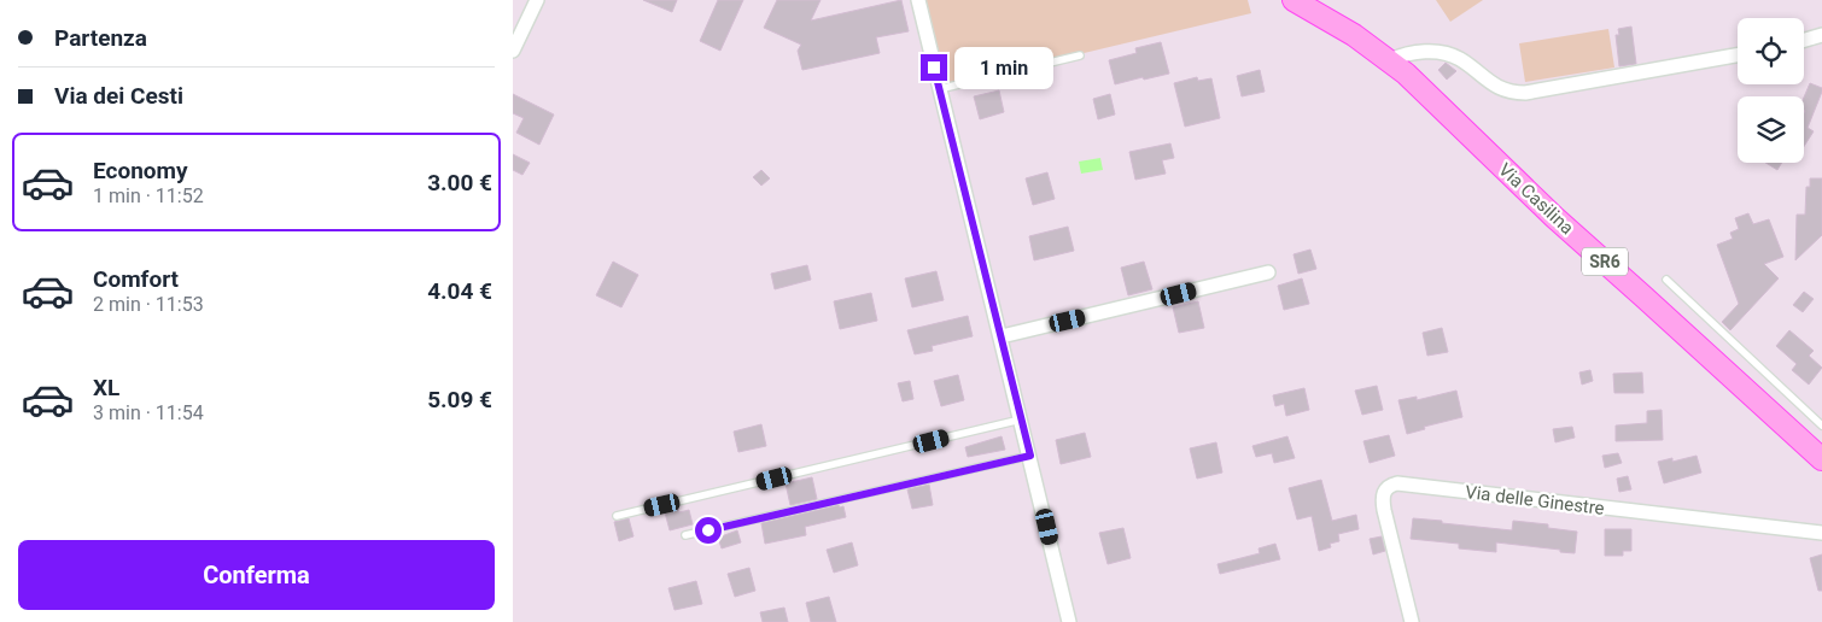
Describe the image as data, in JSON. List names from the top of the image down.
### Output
{
  "streets": {
    "main road": ["Via Casilina", "SR6"],
    "street": ["Via delle Ginestre"]
  },
  "page": {
    "banner": ["Partenza", "Via dei Cesti"],
    "bubble": "1 min",
    "list": [
      {
        "name": "Economy",
        "note": "1 min · 11:52",
        "value": "3.00 €"
      },
      {
        "name": "Comfort",
        "note": "2 min · 11:53",
        "value": "4.04 €"
      },
      {
        "name": "XL",
        "note": "3 min · 11:54",
        "value": "5.09 €"
      }
    ],
    "buttons": "Conferma"
  }
}
